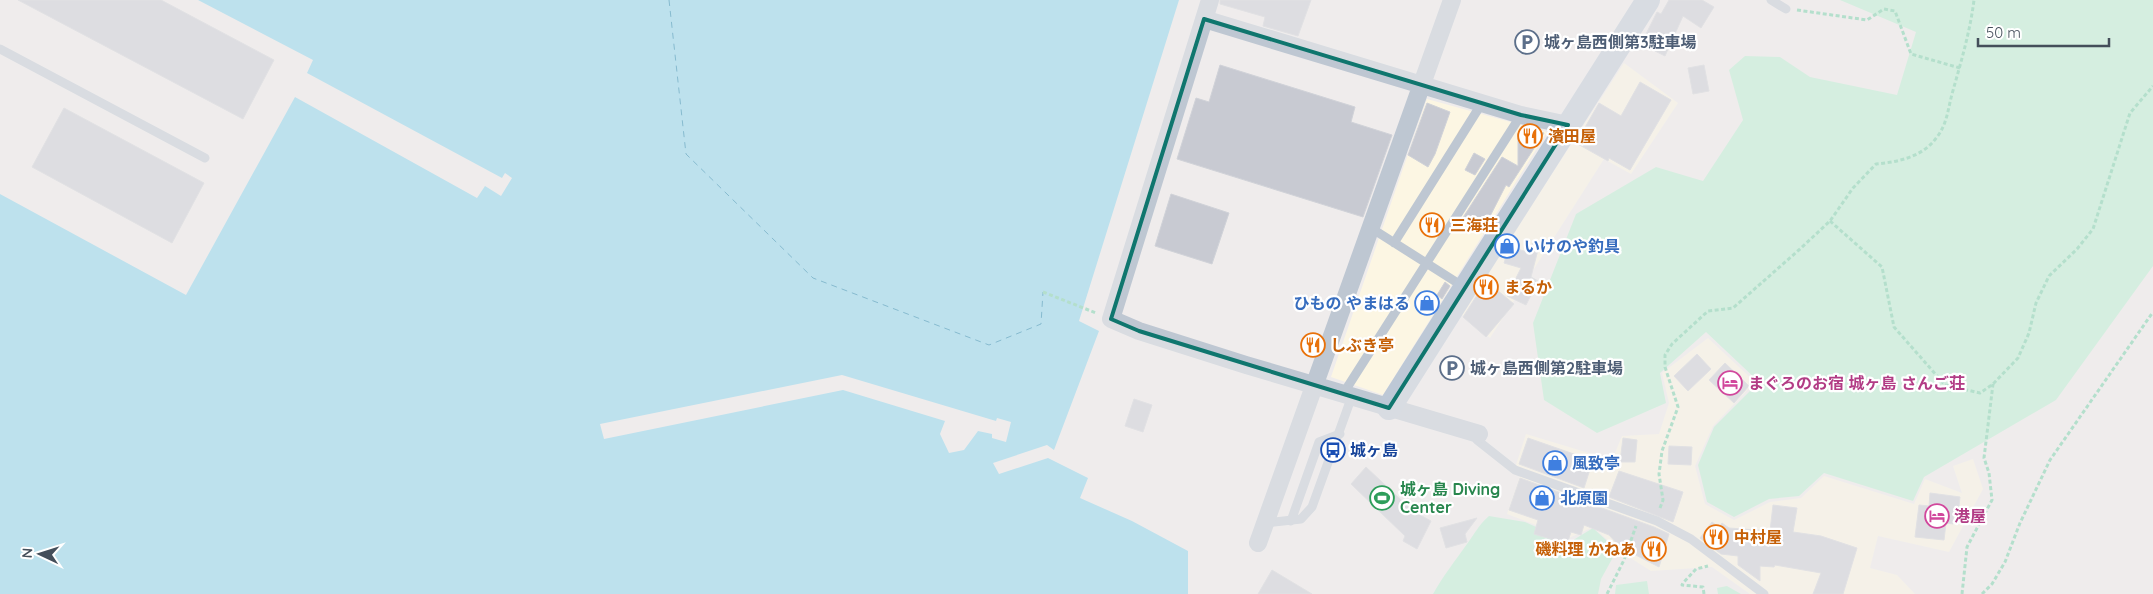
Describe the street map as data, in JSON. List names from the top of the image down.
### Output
{
  "places": {
    "parking": ["城ヶ島西側第3駐車場", "城ヶ島西側第2駐車場"],
    "restaurant": [
      "濱田屋",
      "三海荘",
      "まるか",
      "しぶき亭",
      "中村屋",
      "磯料理 かねあ"
    ],
    "shop": [
      "いけのや釣具",
      "ひもの やまはる",
      "風致亭",
      "北原園"
    ],
    "hotel": ["まぐろのお宿 城ヶ島 さんご荘", "港屋"],
    "bus stop": ["城ヶ島"],
    "sports": ["城ヶ島 Diving Center"]
  },
  "scale_bar": "50 m",
  "north": "left"
}
